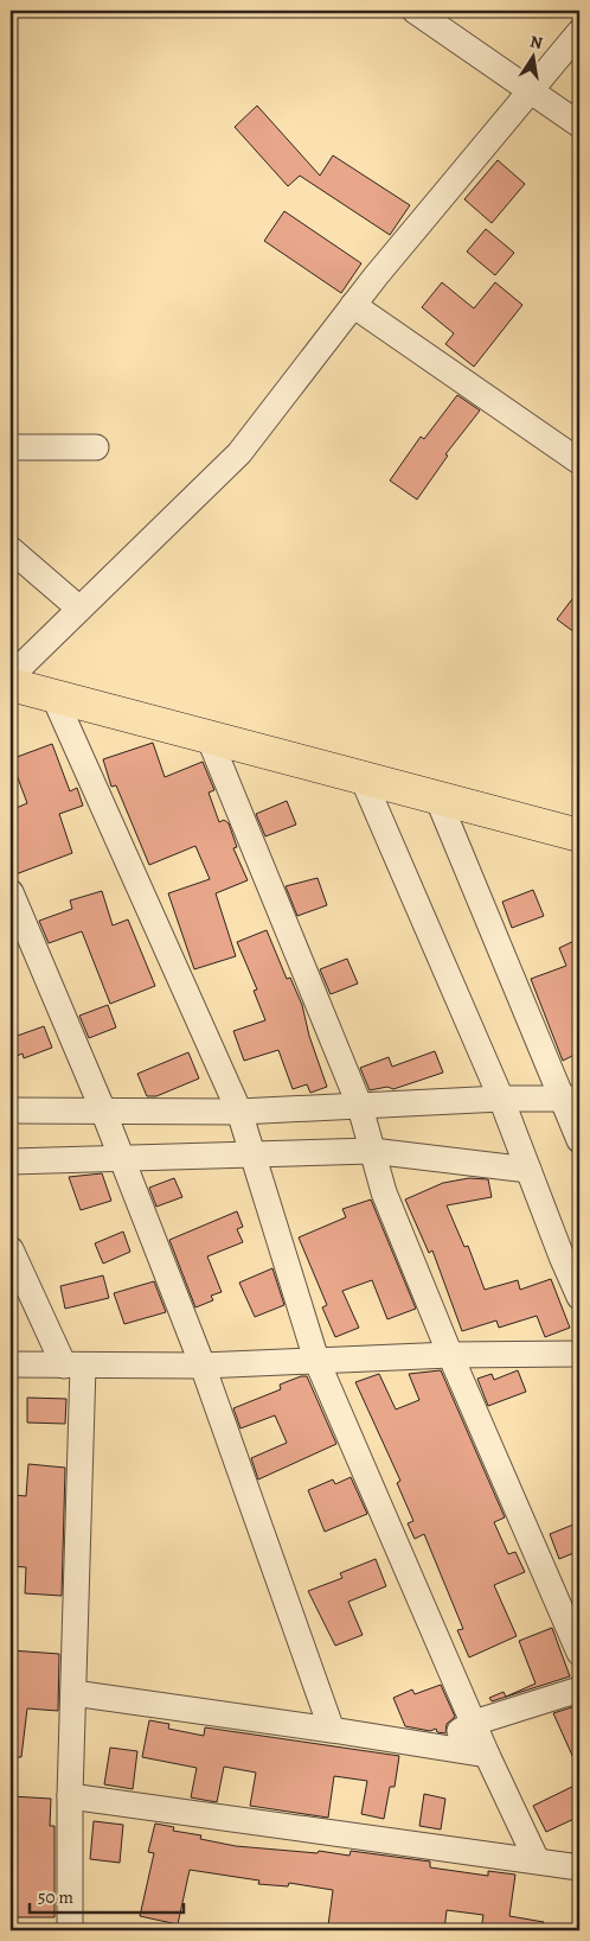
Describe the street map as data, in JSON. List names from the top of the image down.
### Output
{
  "scale_bar": "50 m",
  "north": "top"
}
